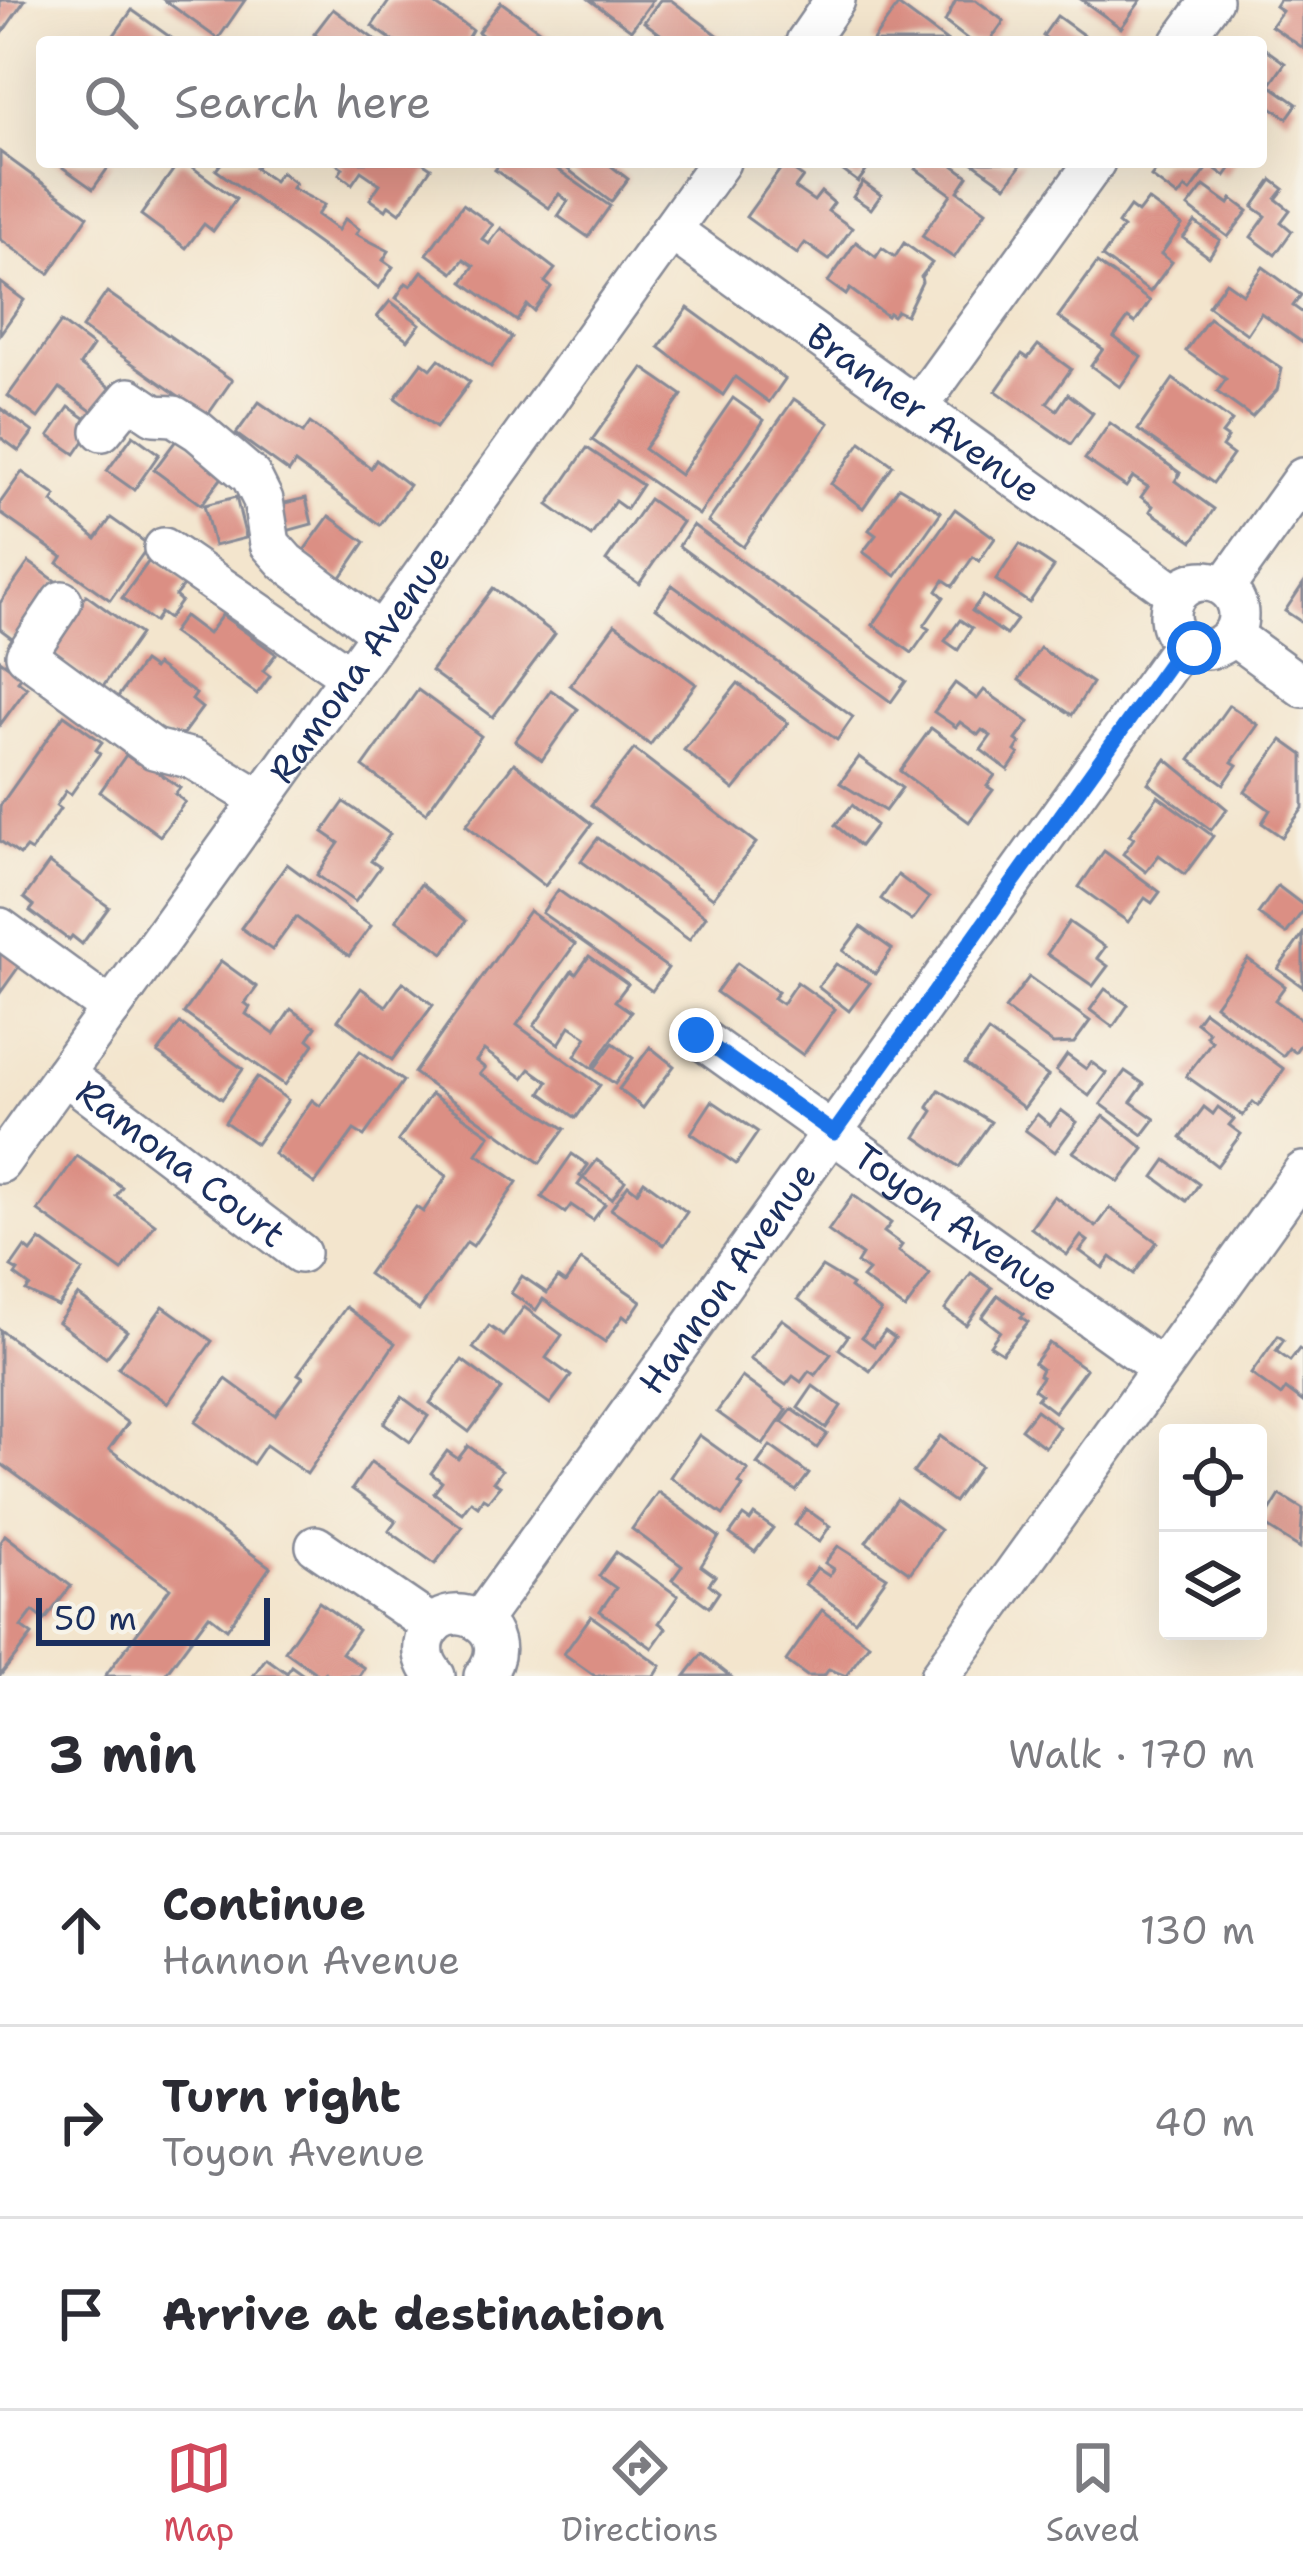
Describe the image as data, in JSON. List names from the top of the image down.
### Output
{
  "streets": {
    "street": [
      "Branner Avenue",
      "Ramona Avenue",
      "Ramona Court",
      "Toyon Avenue",
      "Hannon Avenue"
    ]
  },
  "crossings": [
    ["Branner Avenue", "Ramona Avenue"],
    ["Branner Avenue", "Hannon Avenue"],
    ["Ramona Avenue", "Ramona Court"],
    ["Toyon Avenue", "Hannon Avenue"]
  ],
  "scale_bar": "50 m",
  "page": {
    "search": "Search here",
    "scale": "50 m",
    "heading": ["3 min", "Walk · 170 m"],
    "list": [
      ["Continue", "Hannon Avenue", "130 m"],
      ["Turn right", "Toyon Avenue", "40 m"],
      "Arrive at destination"
    ],
    "nav": ["Map", "Directions", "Saved"]
  }
}
